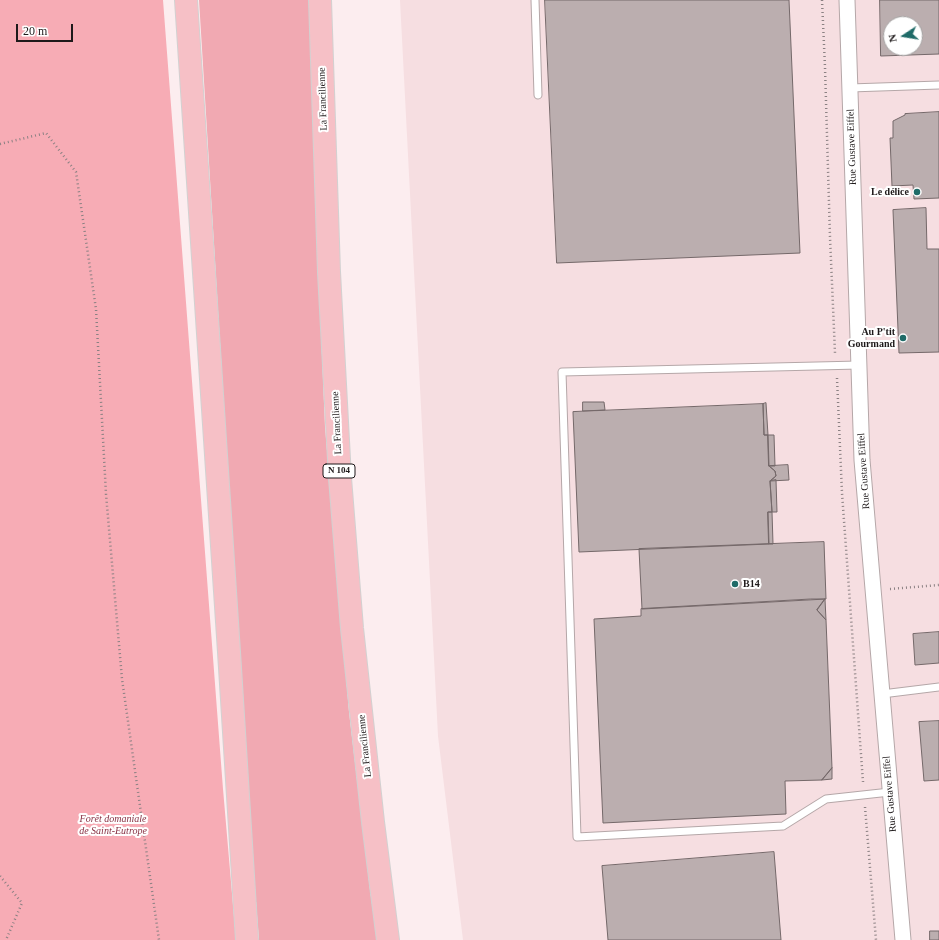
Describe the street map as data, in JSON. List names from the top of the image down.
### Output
{
  "streets": {
    "highway": ["La Francilienne", "N 104"],
    "street": ["Rue Gustave Eiffel"]
  },
  "parks": ["Forêt domaniale de Saint-Eutrope"],
  "places": ["Le délice", "Au P'tit Gourmand", "B14"],
  "scale_bar": "20 m",
  "north": "left"
}
